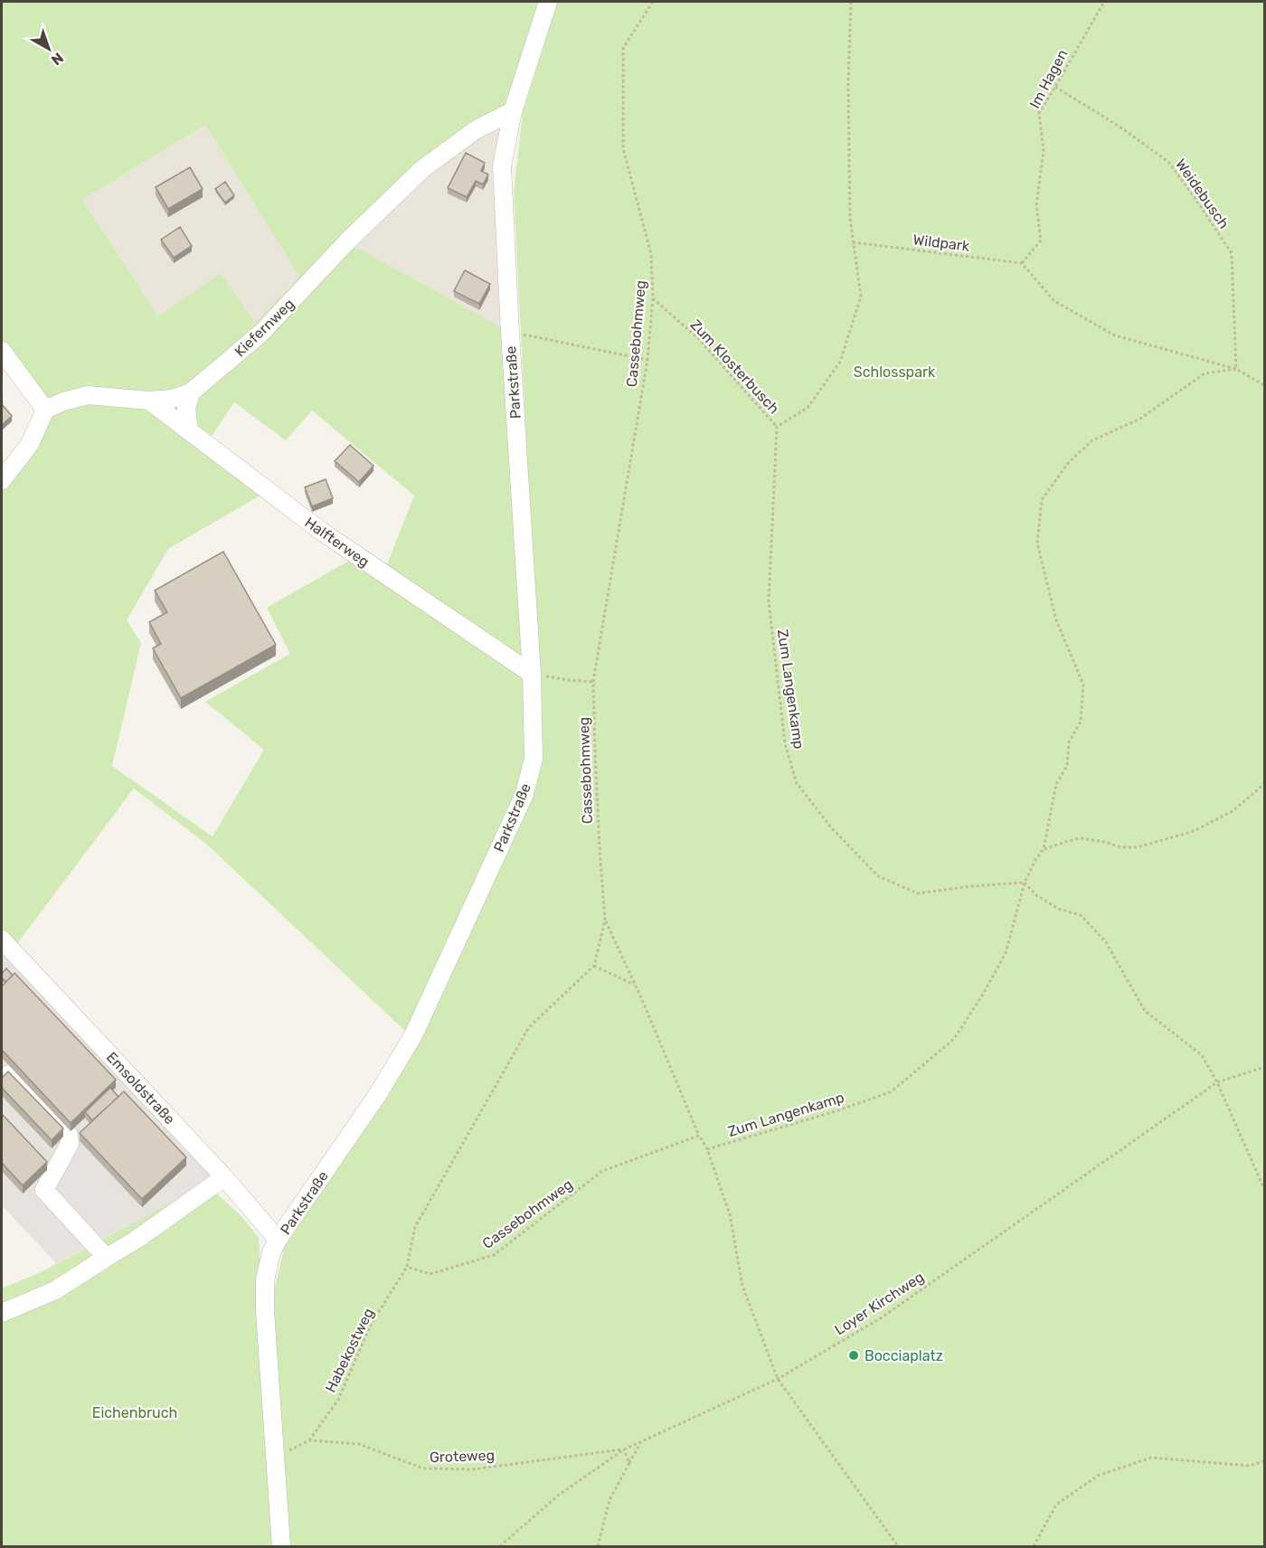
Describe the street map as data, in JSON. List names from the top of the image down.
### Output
{
  "streets": {
    "street": [
      "Kiefernweg",
      "Parkstraße",
      "Halfterweg",
      "Emsoldstraße"
    ],
    "path": [
      "Im Hagen",
      "Weidebusch",
      "Wildpark",
      "Cassebohmweg",
      "Zum Klosterbusch",
      "Zum Langenkamp",
      "Loyer Kirchweg",
      "Habekostweg",
      "Groteweg"
    ]
  },
  "crossings": [
    ["Im Hagen", "Weidebusch"],
    ["Im Hagen", "Wildpark"],
    ["Kiefernweg", "Parkstraße"],
    ["Kiefernweg", "Halfterweg"],
    ["Cassebohmweg", "Zum Klosterbusch"],
    ["Cassebohmweg", "Habekostweg"],
    ["Zum Klosterbusch", "Zum Langenkamp"],
    ["Parkstraße", "Halfterweg"],
    ["Parkstraße", "Emsoldstraße"],
    ["Loyer Kirchweg", "Groteweg"],
    ["Habekostweg", "Groteweg"]
  ],
  "parks": ["Schlosspark", "Eichenbruch"],
  "places": ["Bocciaplatz"],
  "north": "bottom right"
}
